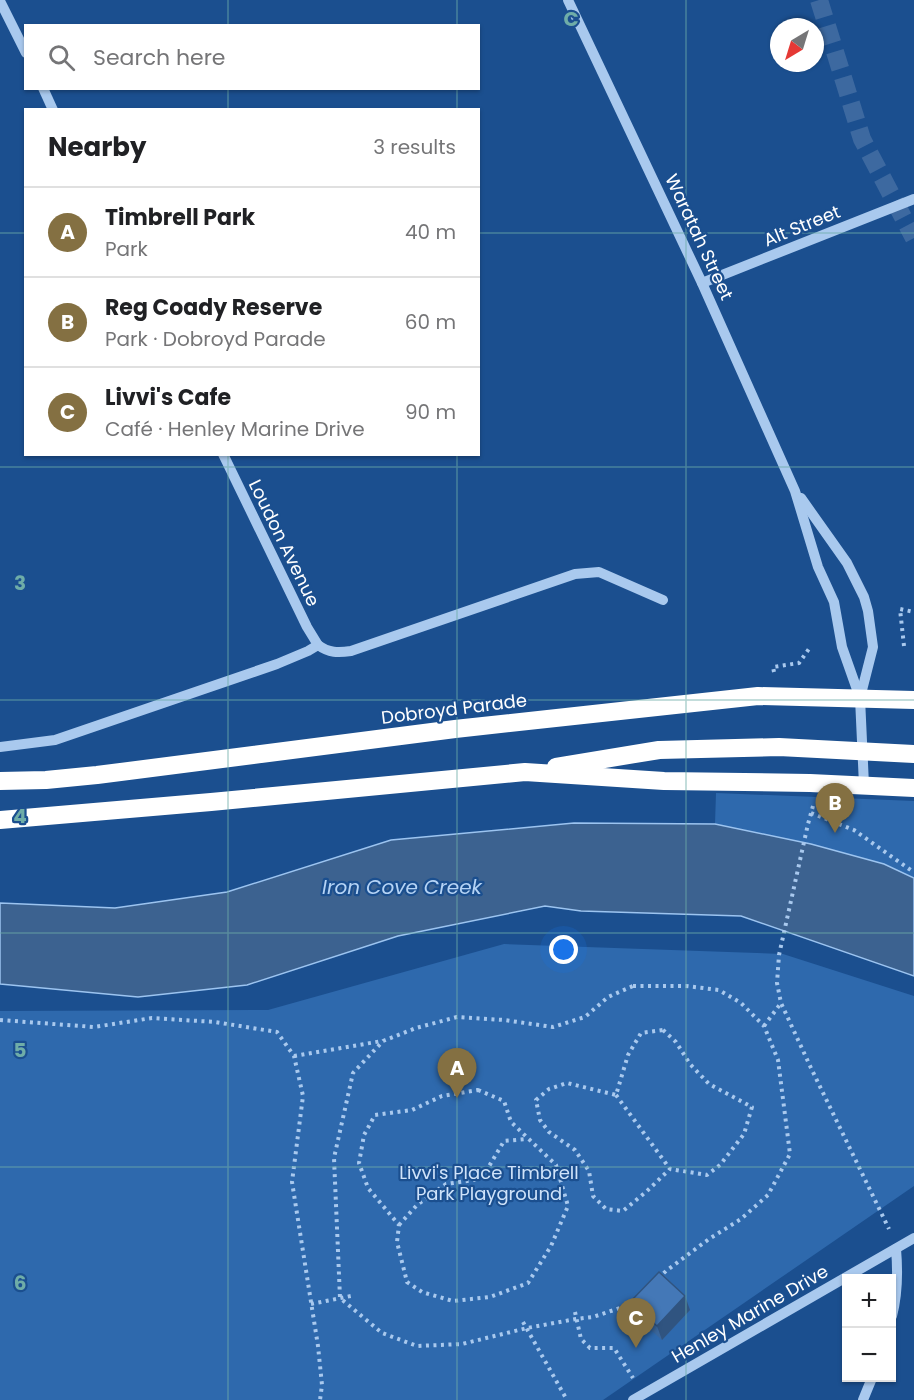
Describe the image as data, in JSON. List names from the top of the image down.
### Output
{
  "streets": {
    "highway": ["Dobroyd Parade"],
    "street": [
      "Alt Street",
      "Waratah Street",
      "Loudon Avenue",
      "Henley Marine Drive"
    ]
  },
  "crossings": [
    ["Alt Street", "Waratah Street"],
    ["Waratah Street", "Dobroyd Parade"]
  ],
  "water": ["Iron Cove Creek"],
  "parks": ["Livvi's Place Timbrell Park Playground"],
  "north": "bottom left",
  "page": {
    "search": "Search here",
    "heading": ["Nearby", "3 results"],
    "list": [
      {
        "mark": "A",
        "name": "Timbrell Park",
        "note": "Park",
        "value": "40 m"
      },
      {
        "mark": "B",
        "name": "Reg Coady Reserve",
        "note": "Park · Dobroyd Parade",
        "value": "60 m"
      },
      {
        "mark": "C",
        "name": "Livvi's Cafe",
        "note": "Café · Henley Marine Drive",
        "value": "90 m"
      }
    ],
    "pins": ["B", "A", "C"],
    "map_buttons": ["+", "−"]
  },
  "grid": {
    "columns": ["C"],
    "rows": [
      "3",
      "4",
      "5",
      "6"
    ]
  }
}
